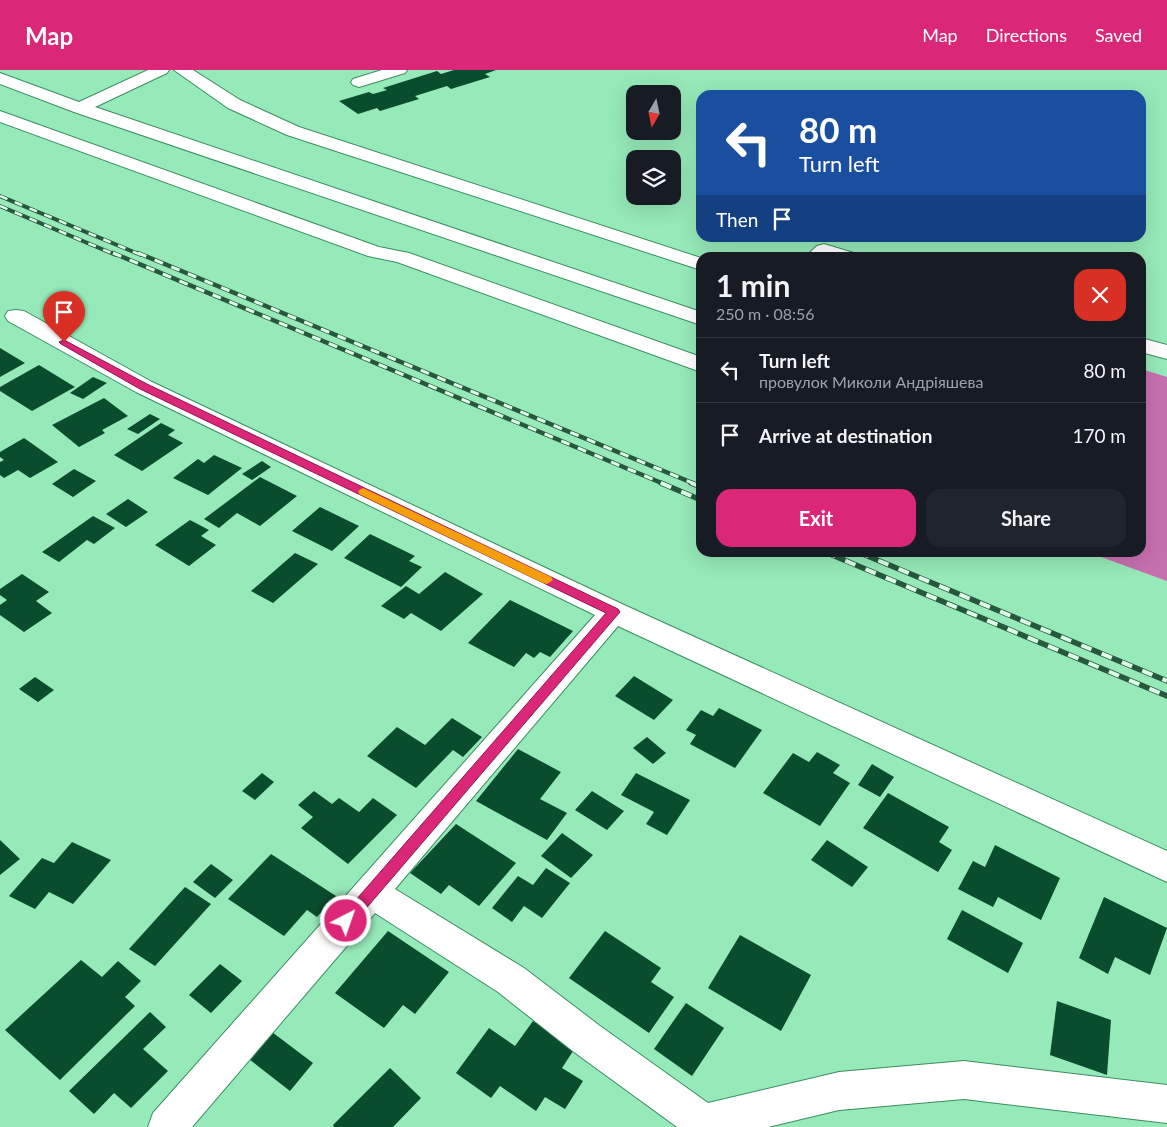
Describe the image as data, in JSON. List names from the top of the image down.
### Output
{
  "north": "bottom",
  "page": {
    "header": "Map",
    "nav": ["Map", "Directions", "Saved"],
    "turn": ["80 m", "Turn left"],
    "then": "Then",
    "heading": ["1 min", "250 m · 08:56"],
    "list": [
      {
        "name": "Turn left",
        "note": "провулок Миколи Андріяшева",
        "value": "80 m"
      },
      {
        "name": "Arrive at destination",
        "value": "170 m"
      }
    ],
    "buttons": ["Exit", "Share"]
  }
}
